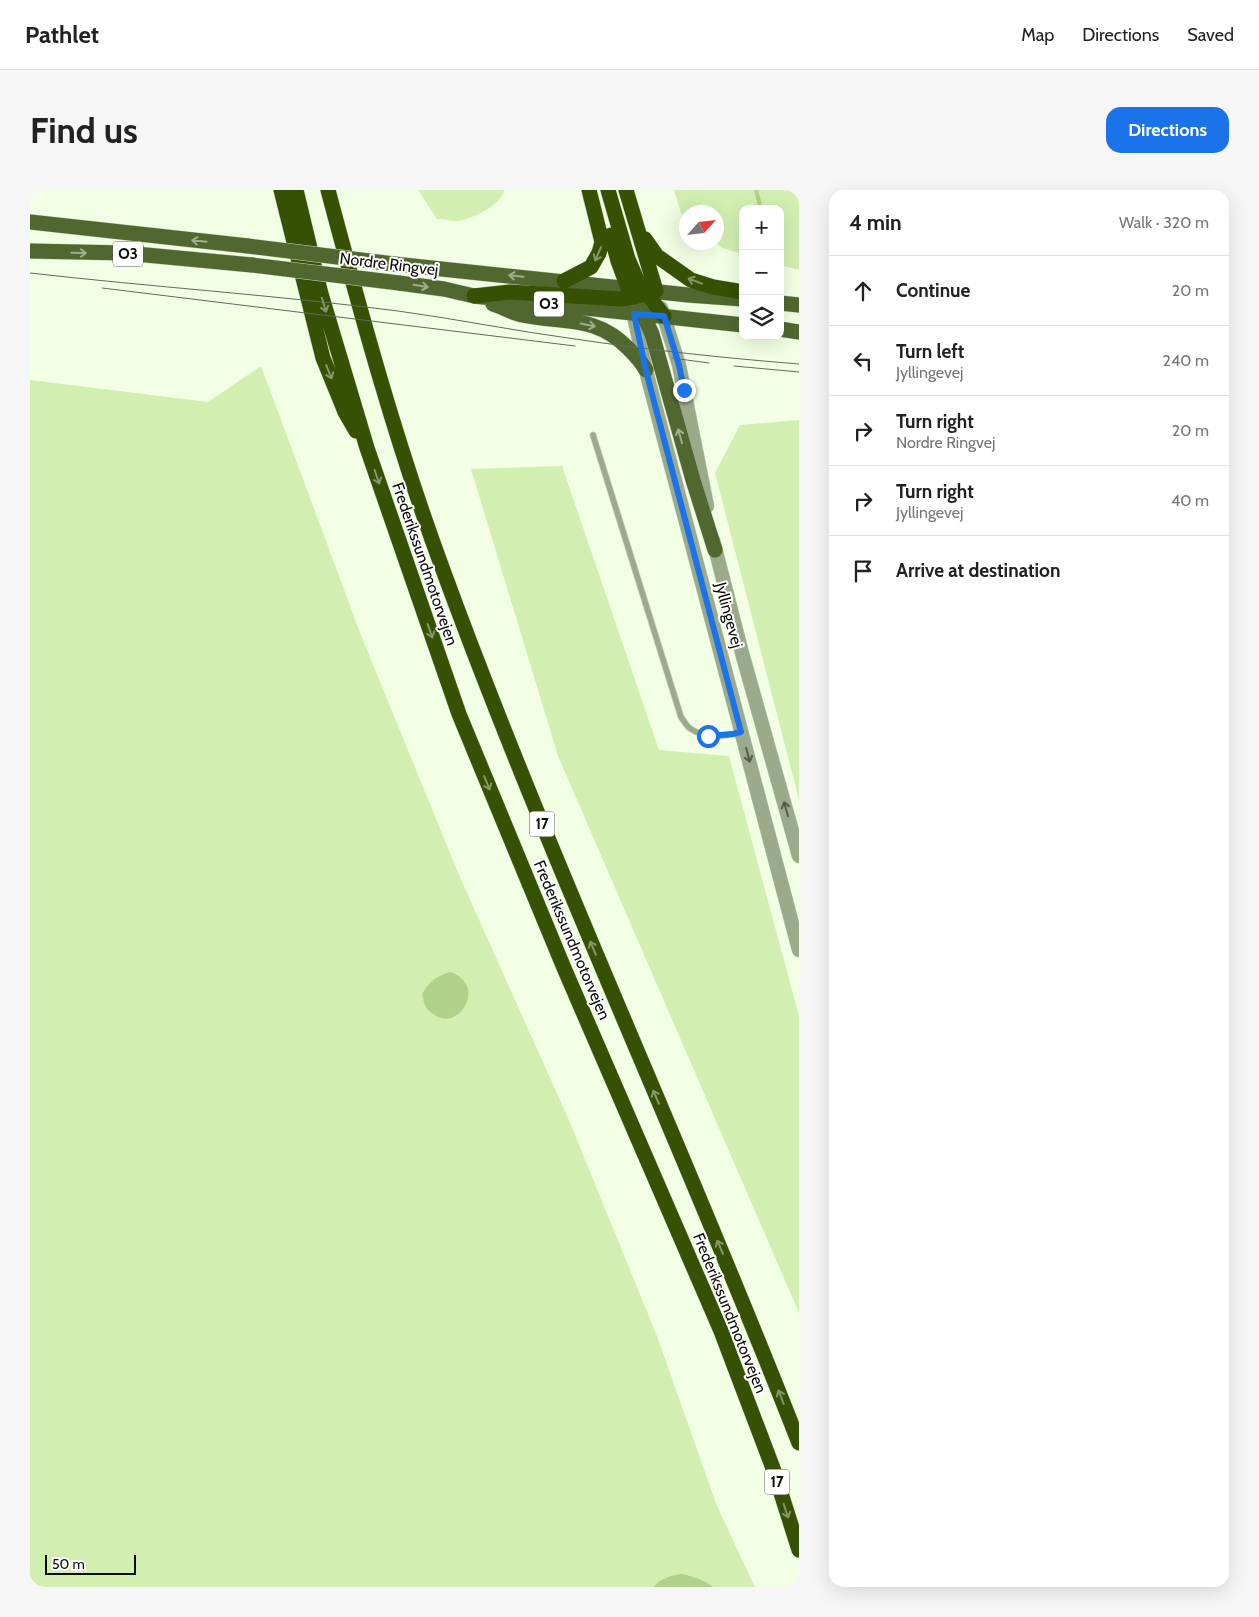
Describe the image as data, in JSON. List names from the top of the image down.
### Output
{
  "streets": {
    "highway": ["Frederikssundmotorvejen", "17"],
    "main road": ["O3", "Nordre Ringvej"],
    "street": ["Jyllingevej"]
  },
  "crossings": [
    ["Nordre Ringvej", "Jyllingevej"]
  ],
  "scale_bar": "50 m",
  "north": "top right",
  "page": {
    "header": "Pathlet",
    "nav": ["Map", "Directions", "Saved"],
    "buttons": "Directions",
    "title": "Find us",
    "heading": ["4 min", "Walk · 320 m"],
    "map_buttons": ["+", "−"],
    "list": [
      ["Continue", "20 m"],
      ["Turn left", "Jyllingevej", "240 m"],
      ["Turn right", "Nordre Ringvej", "20 m"],
      ["Turn right", "Jyllingevej", "40 m"],
      "Arrive at destination"
    ],
    "scale": "50 m"
  }
}
